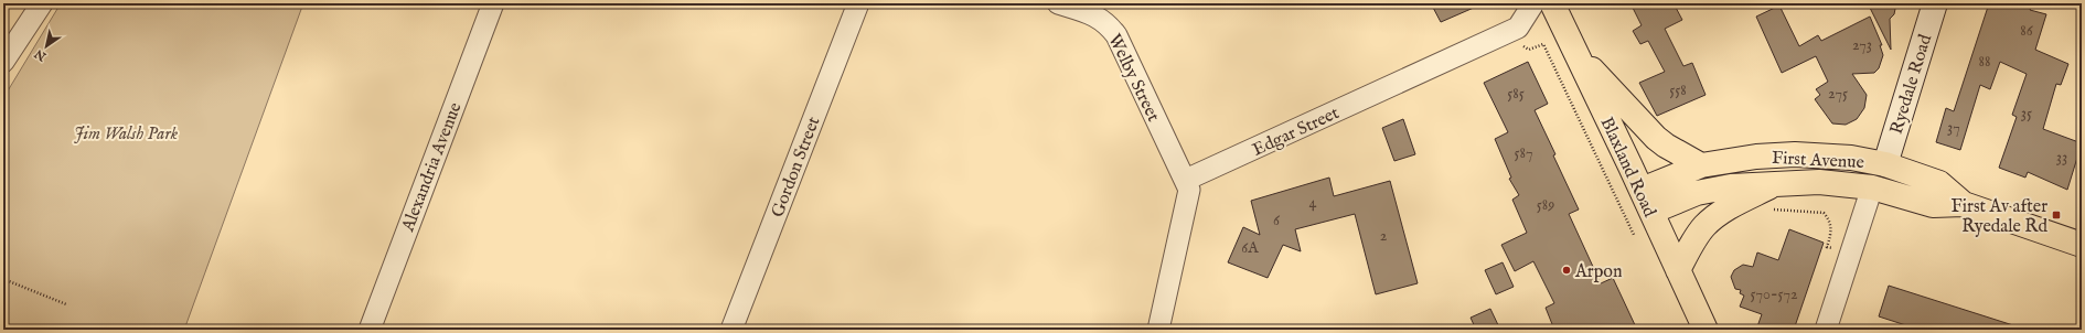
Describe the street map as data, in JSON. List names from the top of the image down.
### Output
{
  "streets": {
    "main road": ["First Avenue", "Blaxland Road"],
    "street": [
      "Welby Street",
      "Ryedale Road",
      "Edgar Street",
      "Alexandria Avenue",
      "Gordon Street"
    ]
  },
  "crossings": [
    ["Welby Street", "Edgar Street"],
    ["Ryedale Road", "First Avenue"],
    ["First Avenue", "Blaxland Road"]
  ],
  "parks": ["Jim Walsh Park"],
  "places": {
    "transit": ["First Av after Ryedale Rd"],
    "other": ["Arpon"]
  },
  "house_numbers": [
    "86",
    "273",
    "88",
    "558",
    "585",
    "275",
    "35",
    "37",
    "587",
    "33",
    "4",
    "589",
    "6",
    "2",
    "6A",
    "570-572"
  ],
  "north": "bottom left"
}
